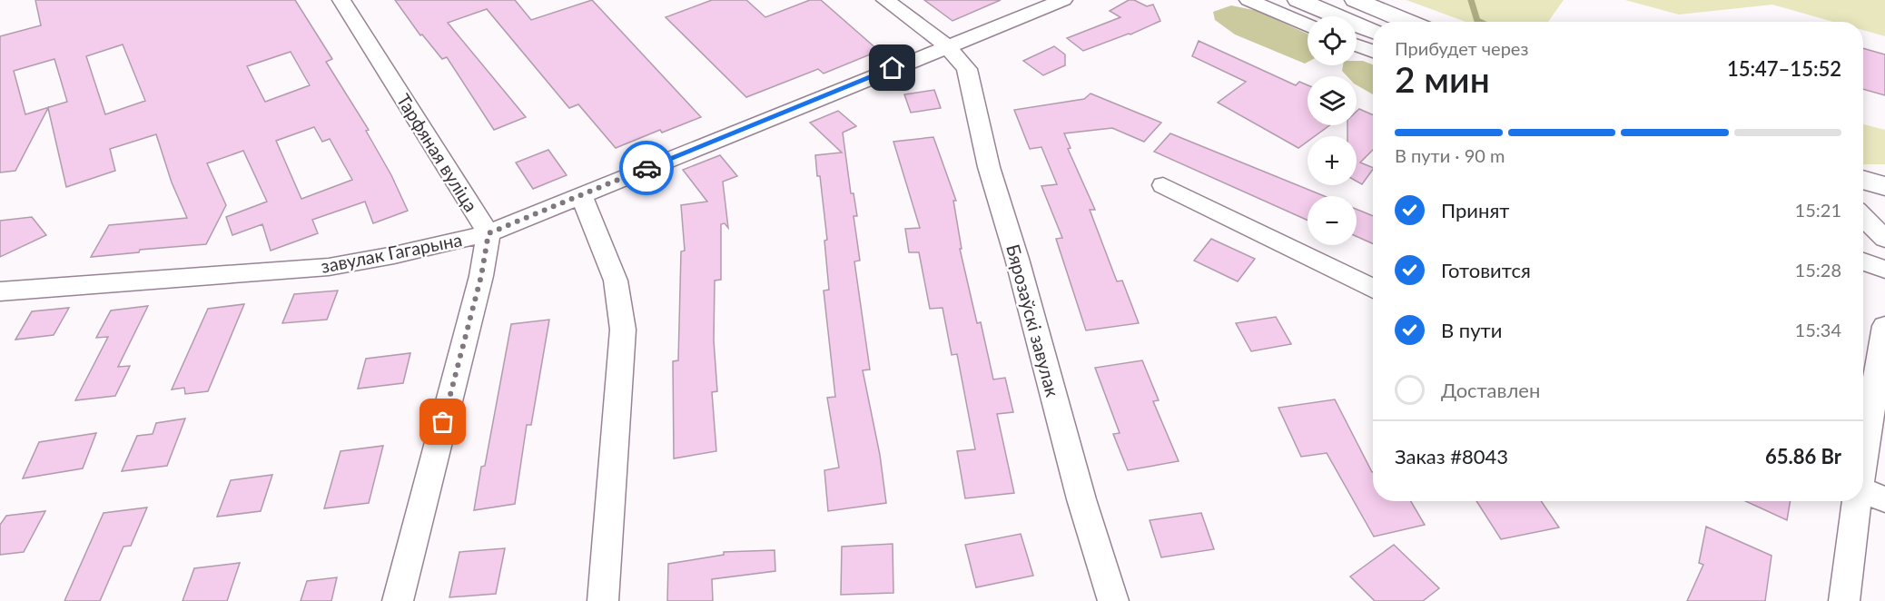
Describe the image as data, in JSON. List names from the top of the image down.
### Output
{
  "streets": {
    "street": ["Тарфяная вуліца", "завулак Гагарына", "Бярозаўскі завулак"]
  },
  "crossings": [
    ["Тарфяная вуліца", "завулак Гагарына"],
    ["завулак Гагарына", "Бярозаўскі завулак"]
  ],
  "page": {
    "map_buttons": ["+", "−"],
    "heading": ["2 мин", "Прибудет через", "15:47–15:52"],
    "panel": ["Заказ #8043", "65.86 Br"],
    "bar": "В пути · 90 m",
    "list": [
      ["Принят", "15:21"],
      ["Готовится", "15:28"],
      ["В пути", "15:34"],
      "Доставлен"
    ]
  }
}
